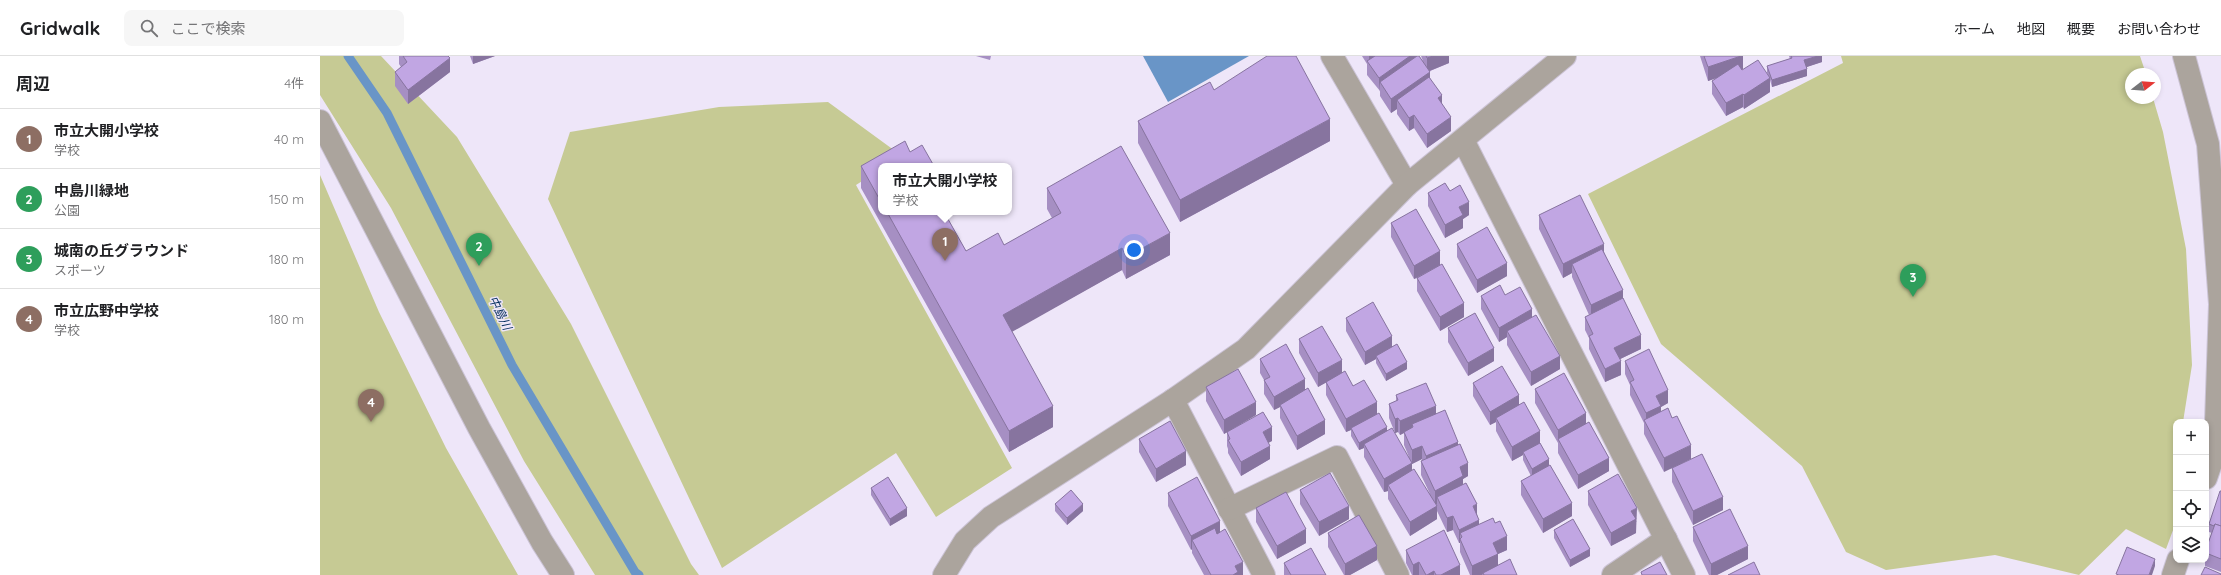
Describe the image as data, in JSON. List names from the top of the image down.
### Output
{
  "water": ["中島川"],
  "north": "right",
  "page": {
    "header": "Gridwalk",
    "search": "ここで検索",
    "nav": [
      "ホーム",
      "地図",
      "概要",
      "お問い合わせ"
    ],
    "heading": ["周辺", "4件"],
    "list": [
      {
        "mark": "1",
        "name": "市立大開小学校",
        "note": "学校",
        "value": "40 m"
      },
      {
        "mark": "2",
        "name": "中島川緑地",
        "note": "公園",
        "value": "150 m"
      },
      {
        "mark": "3",
        "name": "城南の丘グラウンド",
        "note": "スポーツ",
        "value": "180 m"
      },
      {
        "mark": "4",
        "name": "市立広野中学校",
        "note": "学校",
        "value": "180 m"
      }
    ],
    "popup": ["市立大開小学校", "学校"],
    "pins": [
      "1",
      "2",
      "3",
      "4"
    ],
    "map_buttons": ["+", "−"]
  }
}
